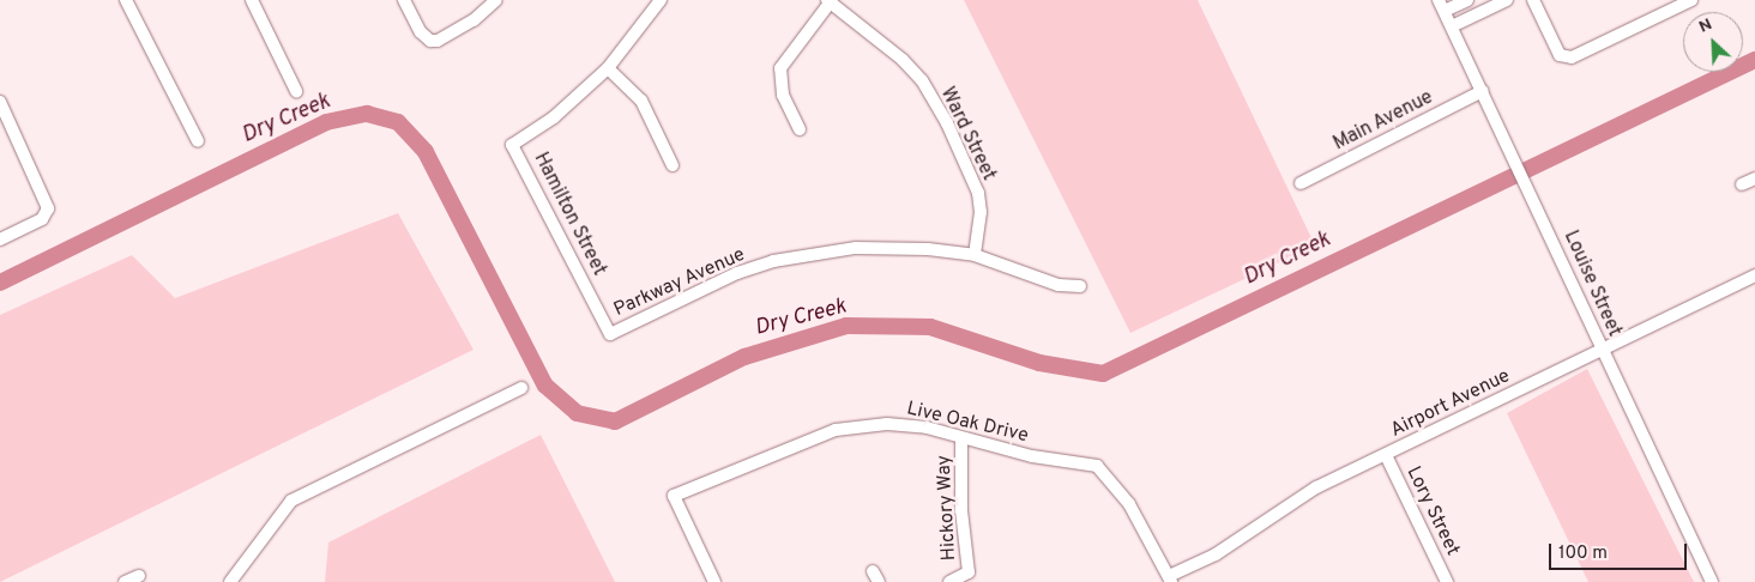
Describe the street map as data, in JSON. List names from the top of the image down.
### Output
{
  "streets": {
    "street": [
      "Main Avenue",
      "Ward Street",
      "Hamilton Street",
      "Parkway Avenue",
      "Louise Street",
      "Airport Avenue",
      "Live Oak Drive",
      "Hickory Way",
      "Lory Street"
    ]
  },
  "crossings": [
    ["Main Avenue", "Louise Street"],
    ["Ward Street", "Parkway Avenue"],
    ["Hamilton Street", "Parkway Avenue"],
    ["Louise Street", "Airport Avenue"],
    ["Airport Avenue", "Live Oak Drive"],
    ["Airport Avenue", "Lory Street"],
    ["Live Oak Drive", "Hickory Way"]
  ],
  "water": ["Dry Creek"],
  "scale_bar": "100 m",
  "north": "top left"
}
